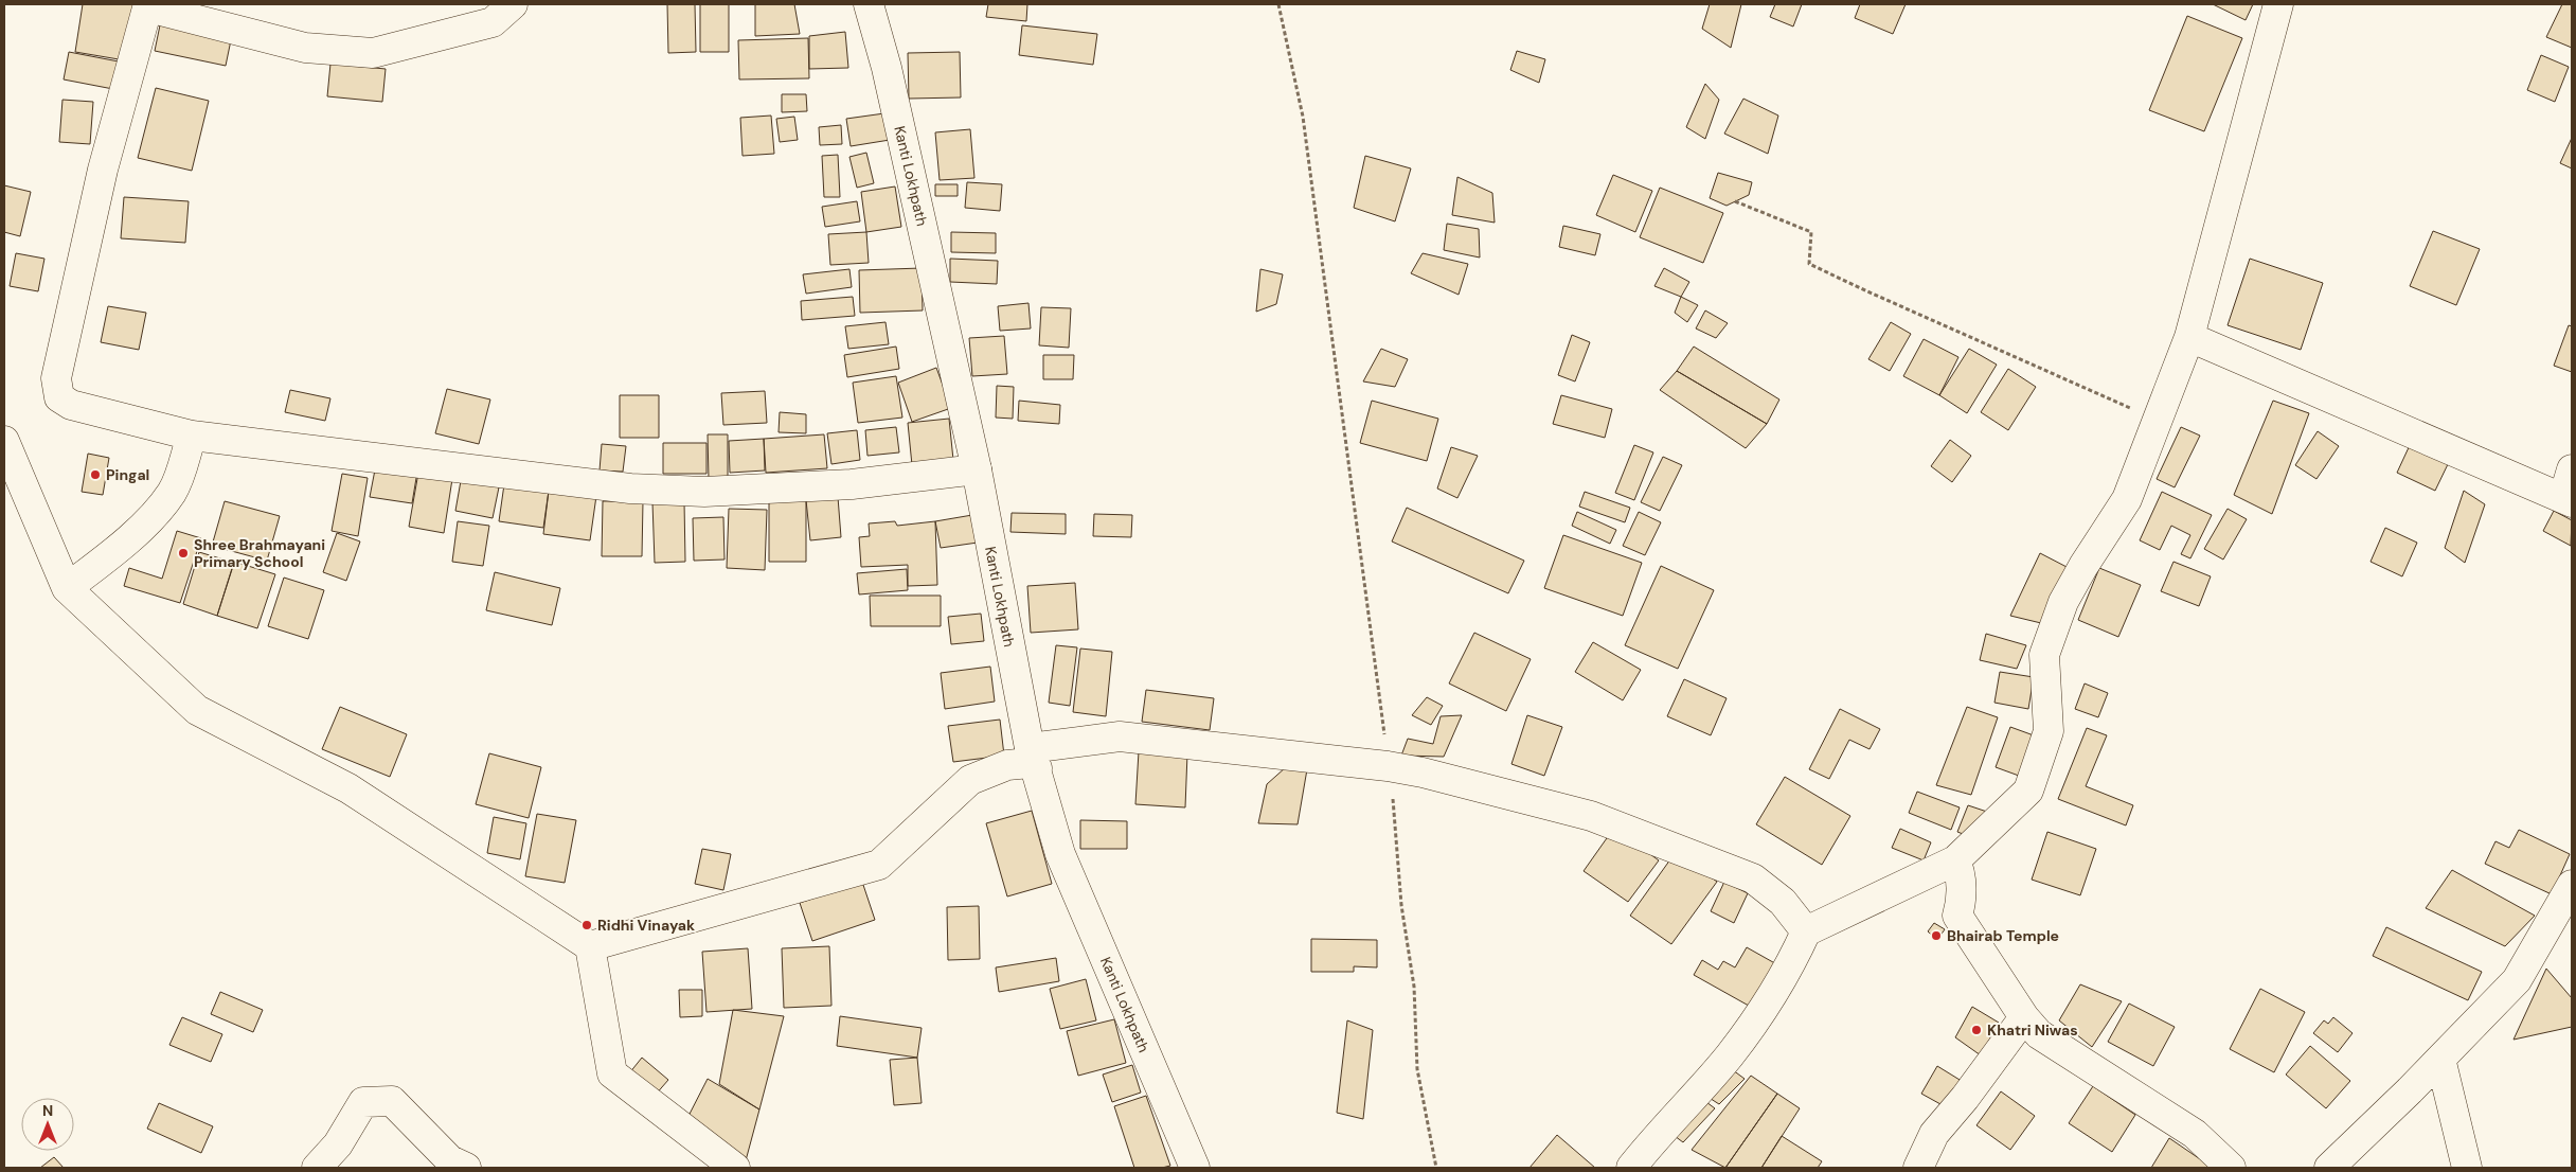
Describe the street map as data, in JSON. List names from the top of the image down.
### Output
{
  "streets": {
    "street": ["Kanti Lokhpath"]
  },
  "places": [
    "Pingal",
    "Shree Brahmayani Primary School",
    "Ridhi Vinayak",
    "Bhairab Temple",
    "Khatri Niwas"
  ],
  "north": "top"
}
